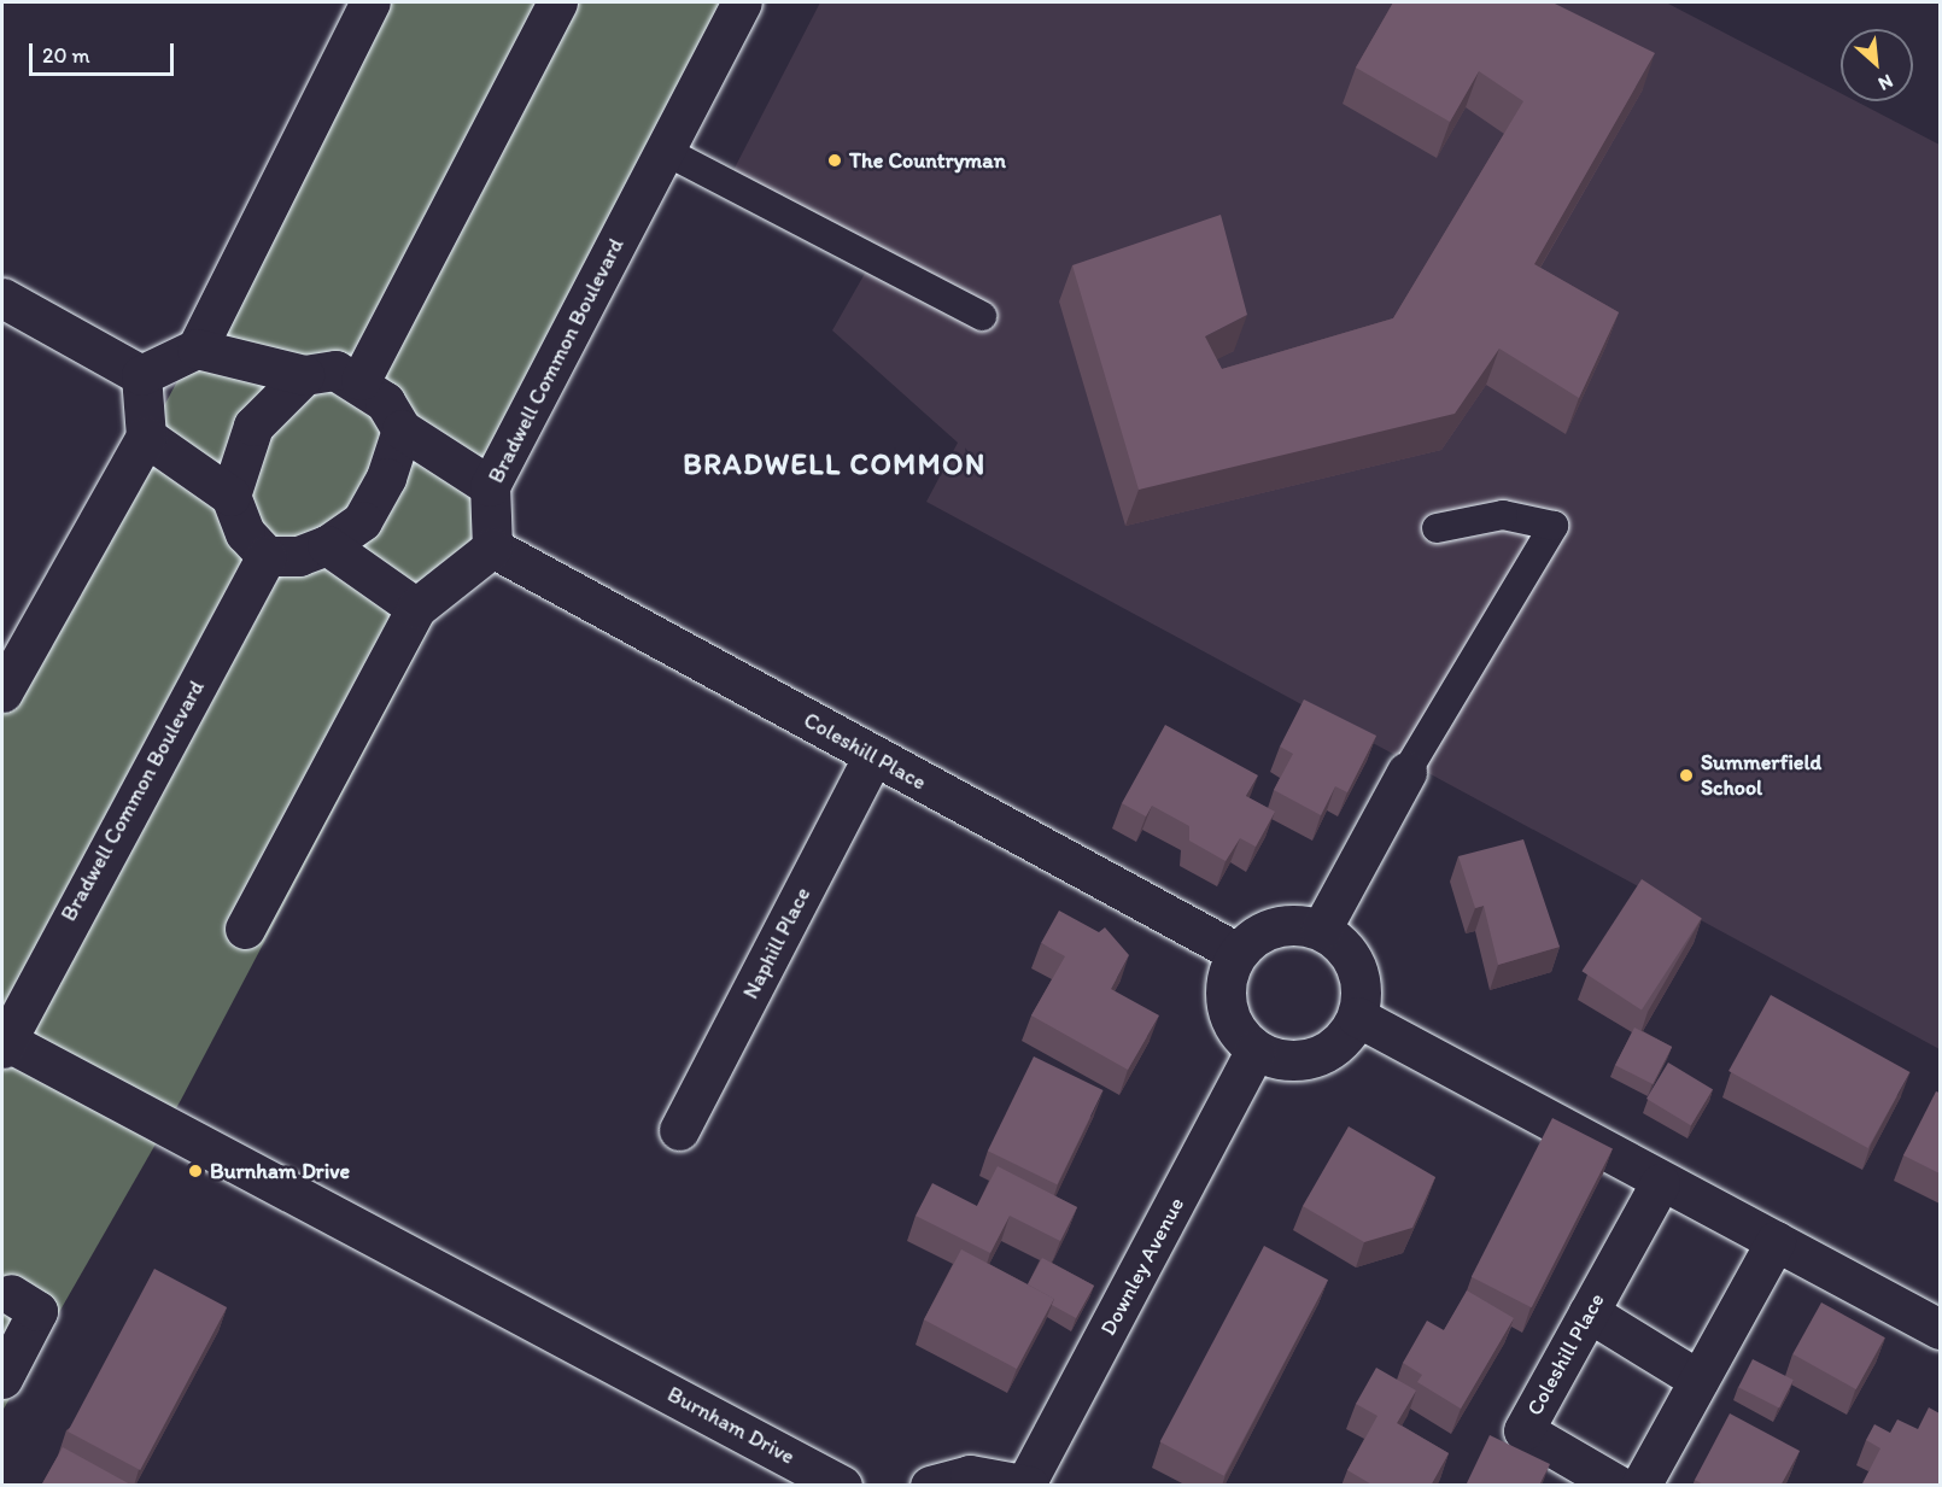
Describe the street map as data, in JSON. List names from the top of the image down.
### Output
{
  "streets": {
    "street": [
      "Bradwell Common Boulevard",
      "Coleshill Place",
      "Naphill Place",
      "Downley Avenue",
      "Burnham Drive"
    ]
  },
  "crossings": [
    ["Bradwell Common Boulevard", "Coleshill Place"],
    ["Bradwell Common Boulevard", "Burnham Drive"],
    ["Coleshill Place", "Naphill Place"],
    ["Coleshill Place", "Downley Avenue"]
  ],
  "districts": ["BRADWELL COMMON"],
  "places": ["The Countryman", "Summerfield School", "Burnham Drive"],
  "scale_bar": "20 m",
  "north": "bottom right"
}
